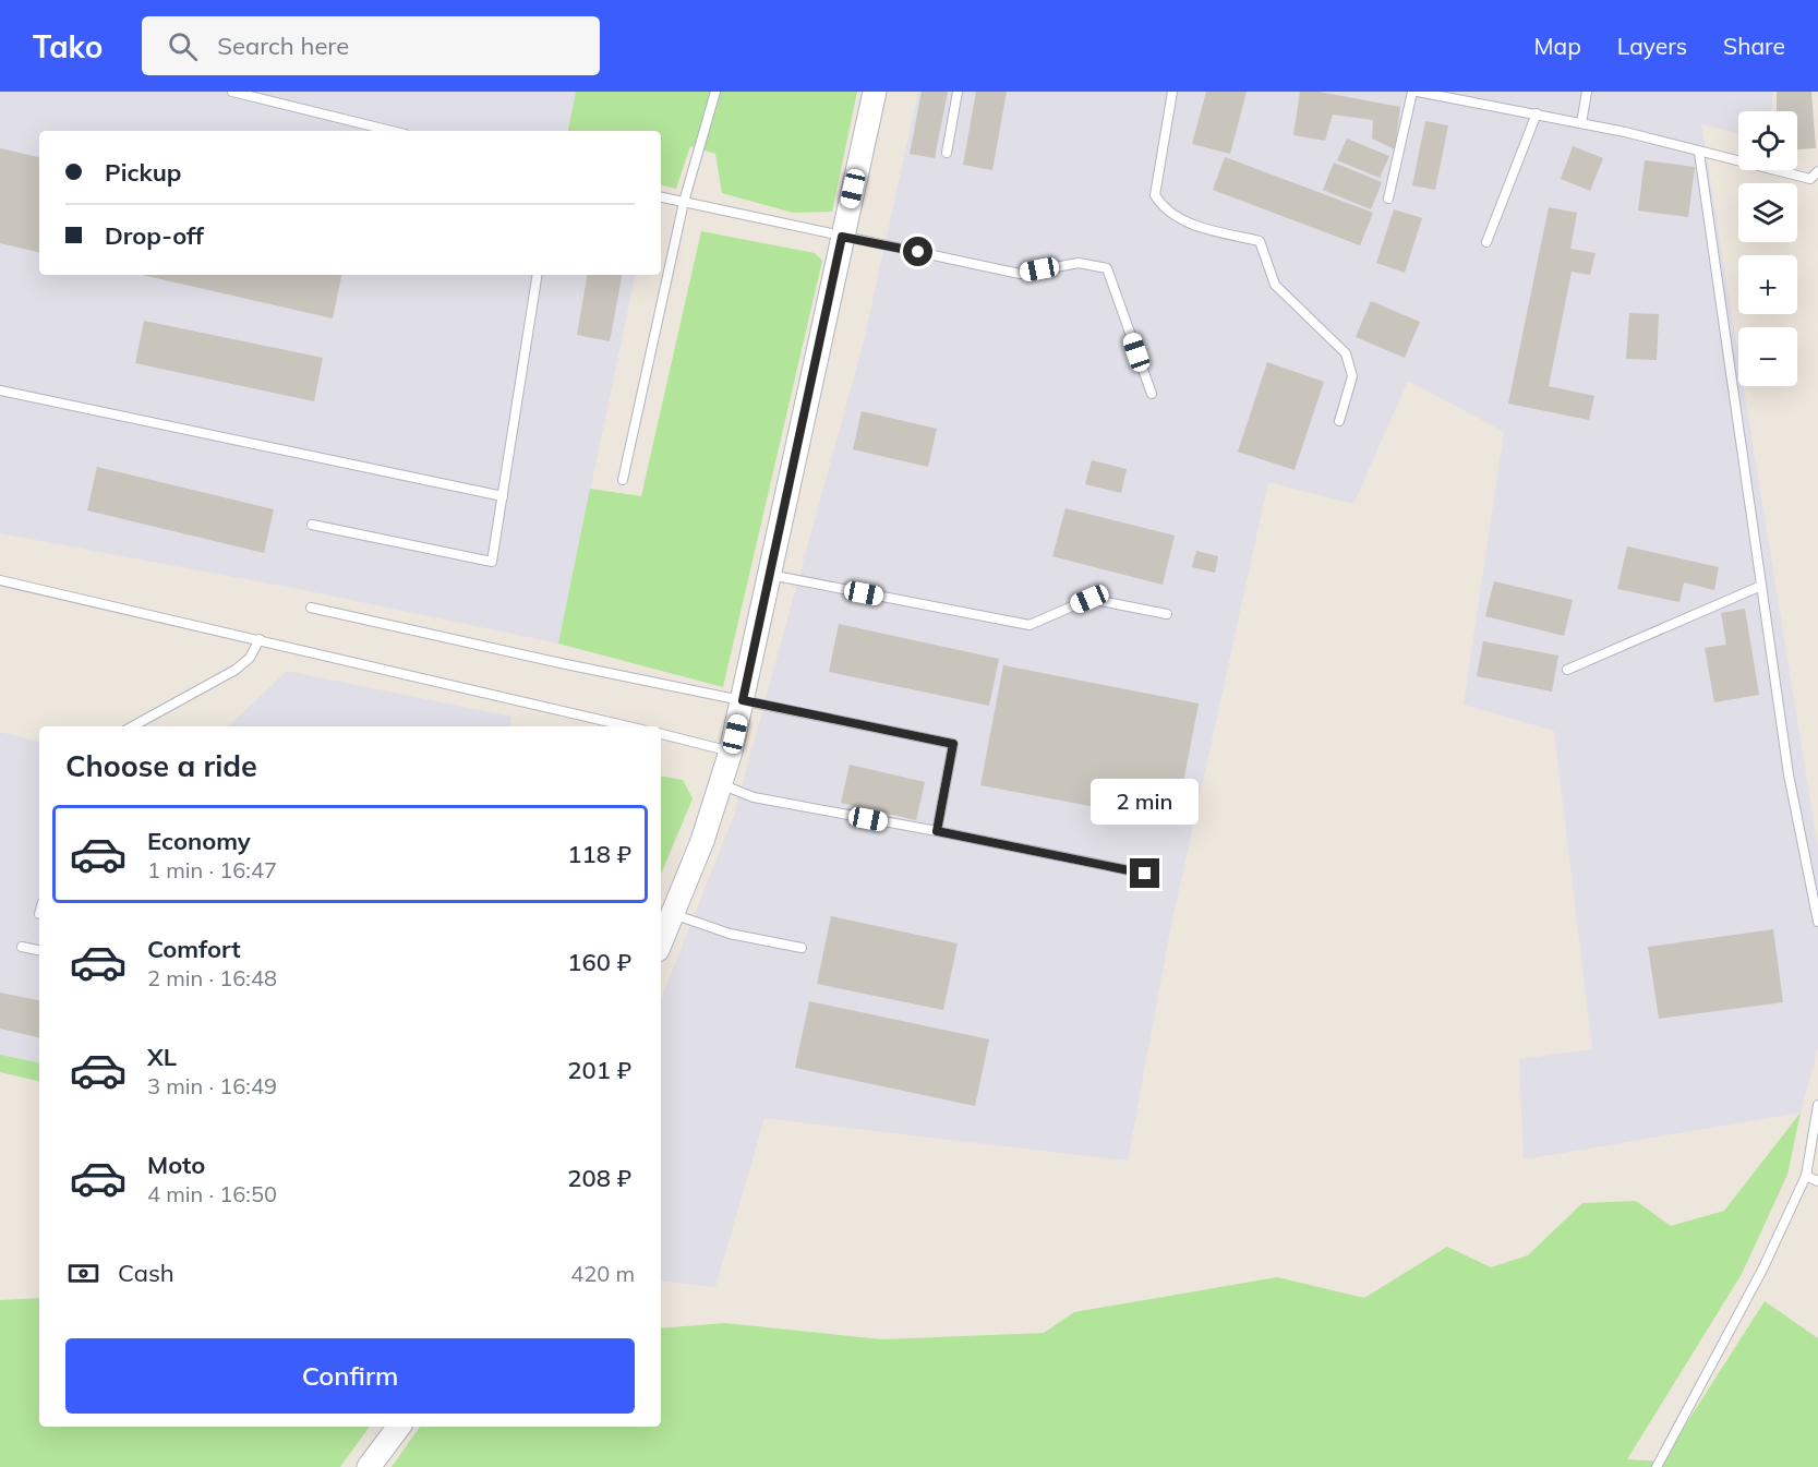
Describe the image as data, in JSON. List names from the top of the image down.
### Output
{
  "page": {
    "header": "Tako",
    "search": "Search here",
    "nav": ["Map", "Layers", "Share"],
    "map_buttons": ["+", "−"],
    "banner": ["Pickup", "Drop-off"],
    "heading": "Choose a ride",
    "bubble": "2 min",
    "list": [
      {
        "name": "Economy",
        "note": "1 min · 16:47",
        "value": "118 ₽"
      },
      {
        "name": "Comfort",
        "note": "2 min · 16:48",
        "value": "160 ₽"
      },
      {
        "name": "XL",
        "note": "3 min · 16:49",
        "value": "201 ₽"
      },
      {
        "name": "Moto",
        "note": "4 min · 16:50",
        "value": "208 ₽"
      }
    ],
    "pay": ["Cash", "420 m"],
    "buttons": "Confirm"
  }
}
